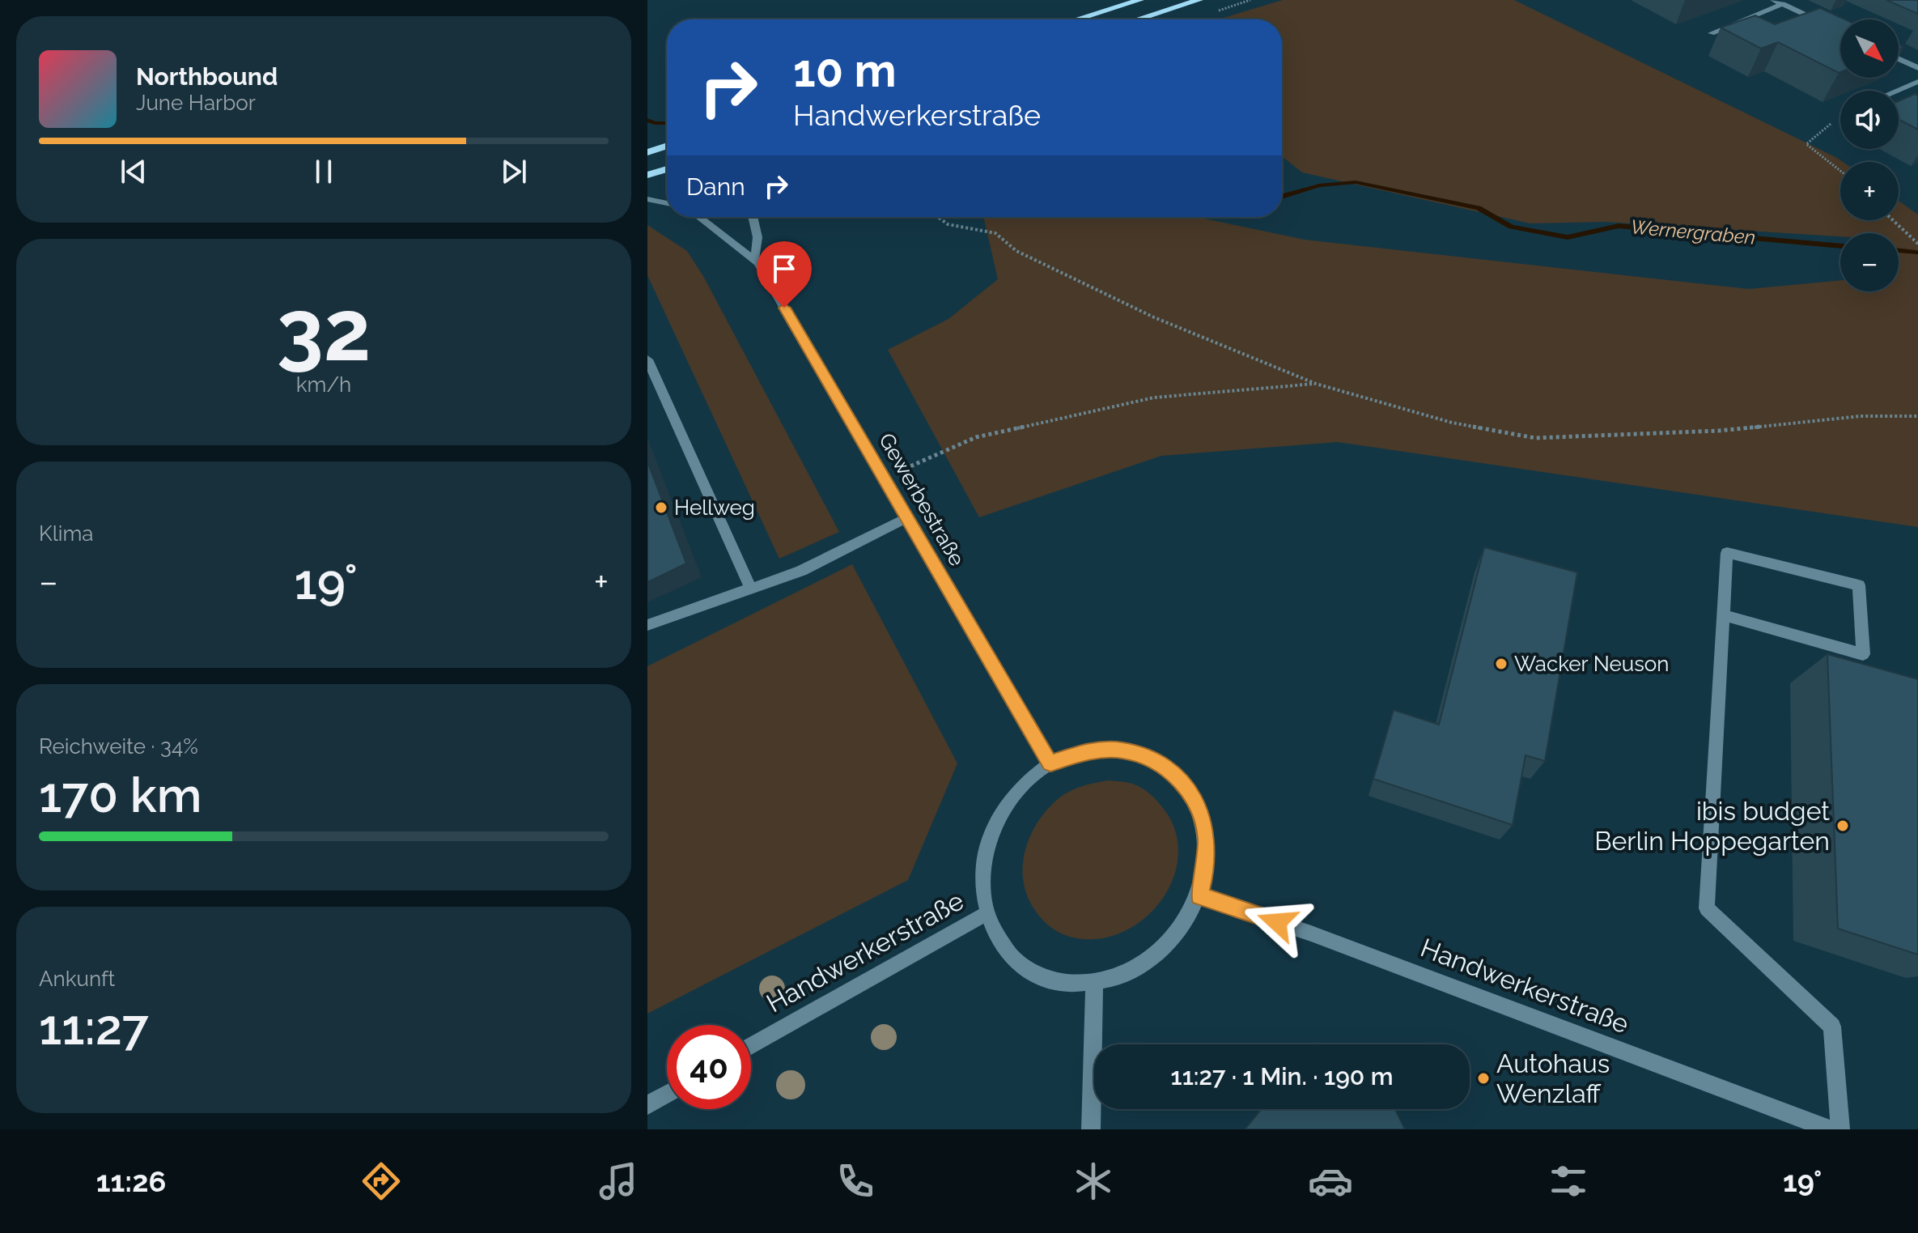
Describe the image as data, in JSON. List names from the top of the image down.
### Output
{
  "streets": {
    "street": ["Gewerbestraße", "Handwerkerstraße"]
  },
  "crossings": [
    ["Gewerbestraße", "Handwerkerstraße"]
  ],
  "water": ["Wernergraben"],
  "places": [
    "Hellweg",
    "Wacker Neuson",
    "ibis budget Berlin Hoppegarten",
    "Autohaus Wenzlaff"
  ],
  "north": "bottom right",
  "page": {
    "map_buttons": ["+", "−"],
    "turn": ["10 m", "Handwerkerstraße"],
    "song": ["Northbound", "June Harbor"],
    "then": "Dann",
    "tile": [
      ["32", "km/h"],
      "Klima",
      ["Reichweite · 34%", "170 km"],
      ["Ankunft", "11:27"]
    ],
    "heat": ["−", "19°", "+"],
    "limit": "40",
    "trip": "11:27 · 1 Min. · 190 m",
    "tabs": ["11:26", "19°"]
  }
}
